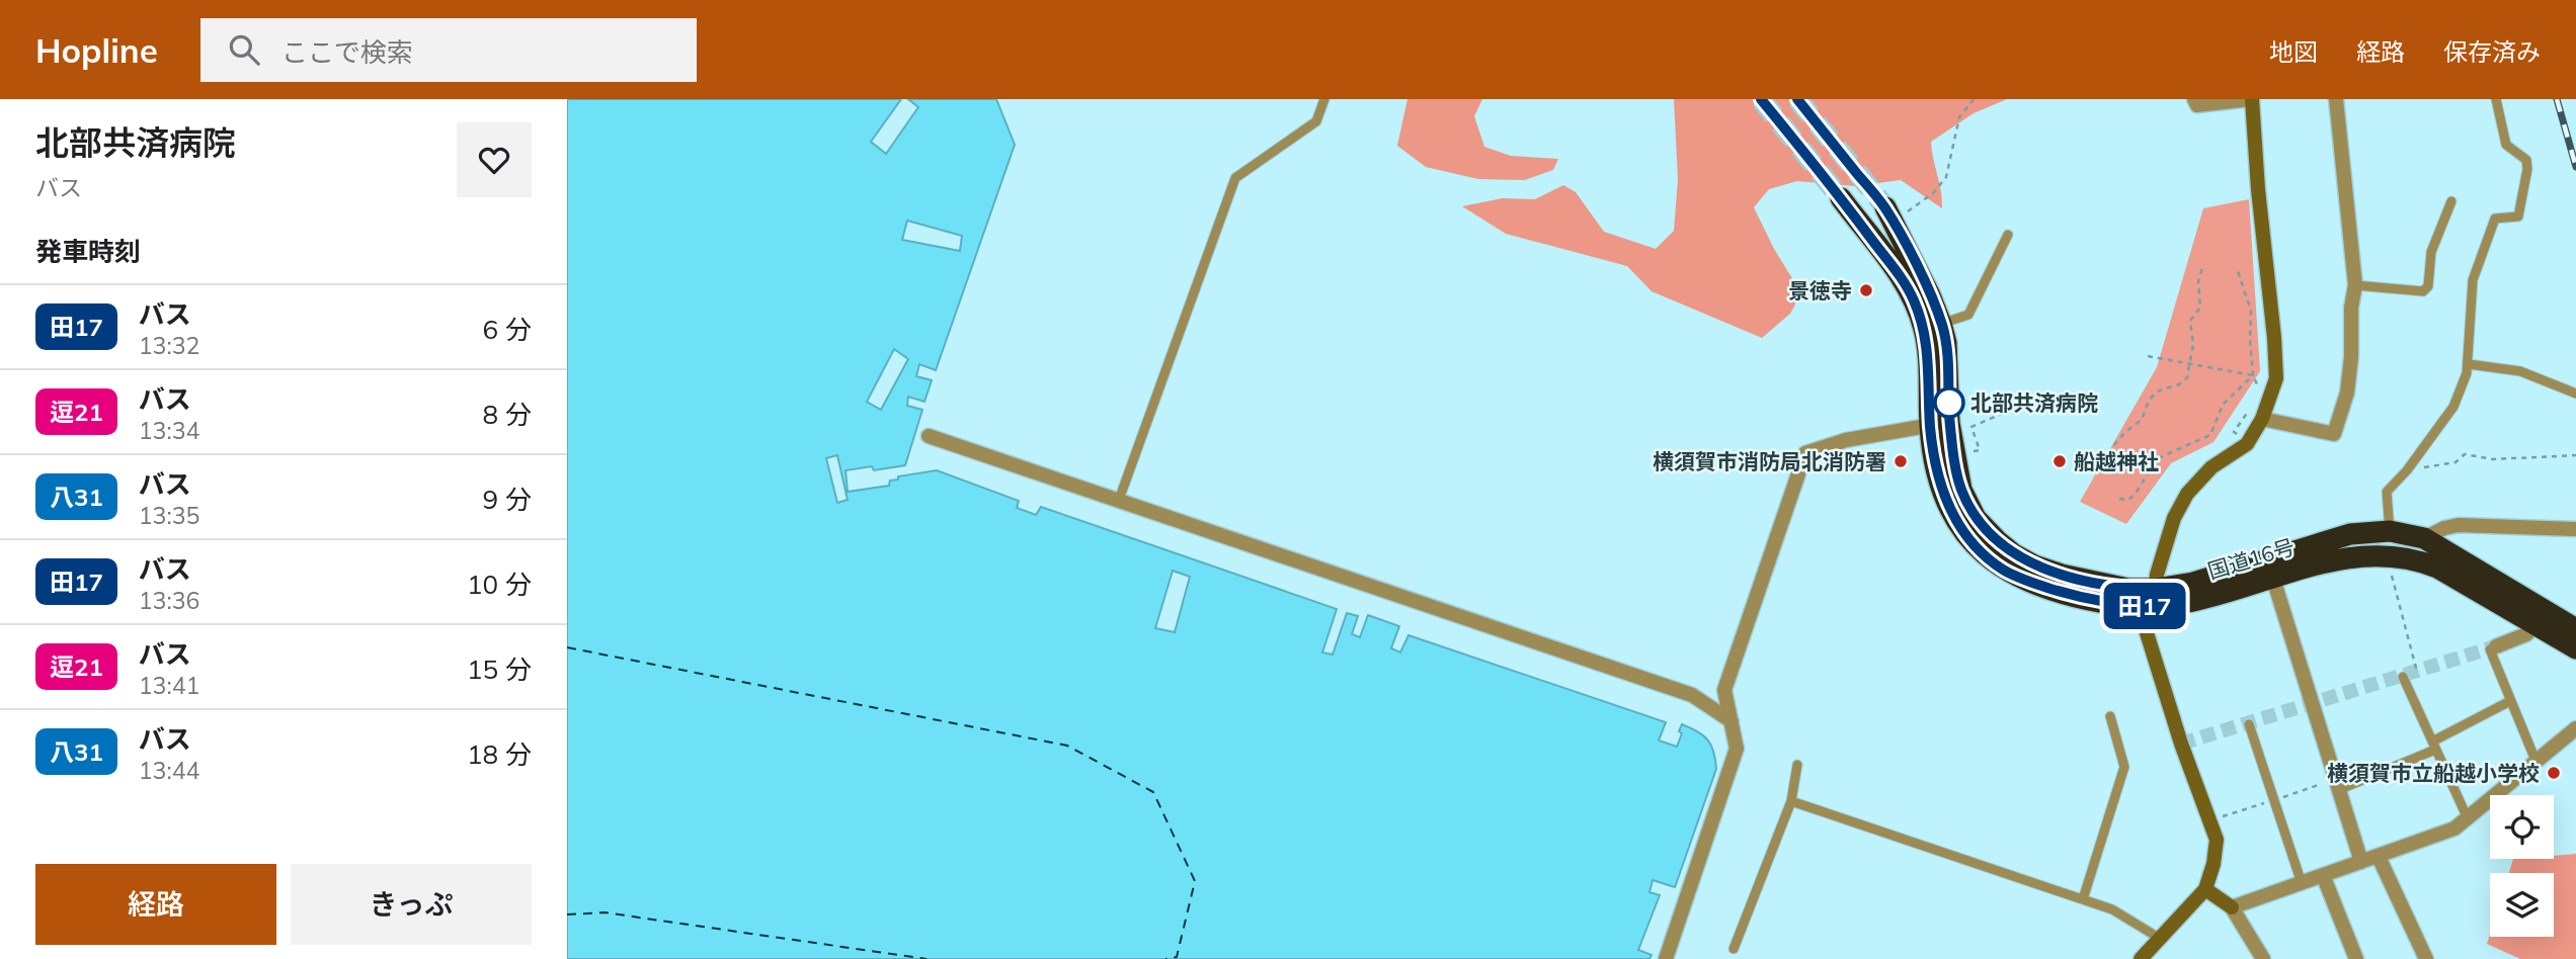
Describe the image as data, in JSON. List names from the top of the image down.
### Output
{
  "streets": {
    "highway": ["国道16号"]
  },
  "places": [
    "景徳寺",
    "北部共済病院",
    "横須賀市消防局北消防署",
    "船越神社",
    "横須賀市立船越小学校"
  ],
  "lines": ["bus line 田17"],
  "page": {
    "header": "Hopline",
    "search": "ここで検索",
    "nav": ["地図", "経路", "保存済み"],
    "heading": [
      ["北部共済病院", "バス"],
      "発車時刻"
    ],
    "on_map": "田17",
    "list": [
      {
        "mark": "田17",
        "name": "バス",
        "note": "13:32",
        "value": "6 分"
      },
      {
        "mark": "逗21",
        "name": "バス",
        "note": "13:34",
        "value": "8 分"
      },
      {
        "mark": "八31",
        "name": "バス",
        "note": "13:35",
        "value": "9 分"
      },
      {
        "mark": "田17",
        "name": "バス",
        "note": "13:36",
        "value": "10 分"
      },
      {
        "mark": "逗21",
        "name": "バス",
        "note": "13:41",
        "value": "15 分"
      },
      {
        "mark": "八31",
        "name": "バス",
        "note": "13:44",
        "value": "18 分"
      }
    ],
    "buttons": ["経路", "きっぷ"]
  }
}
